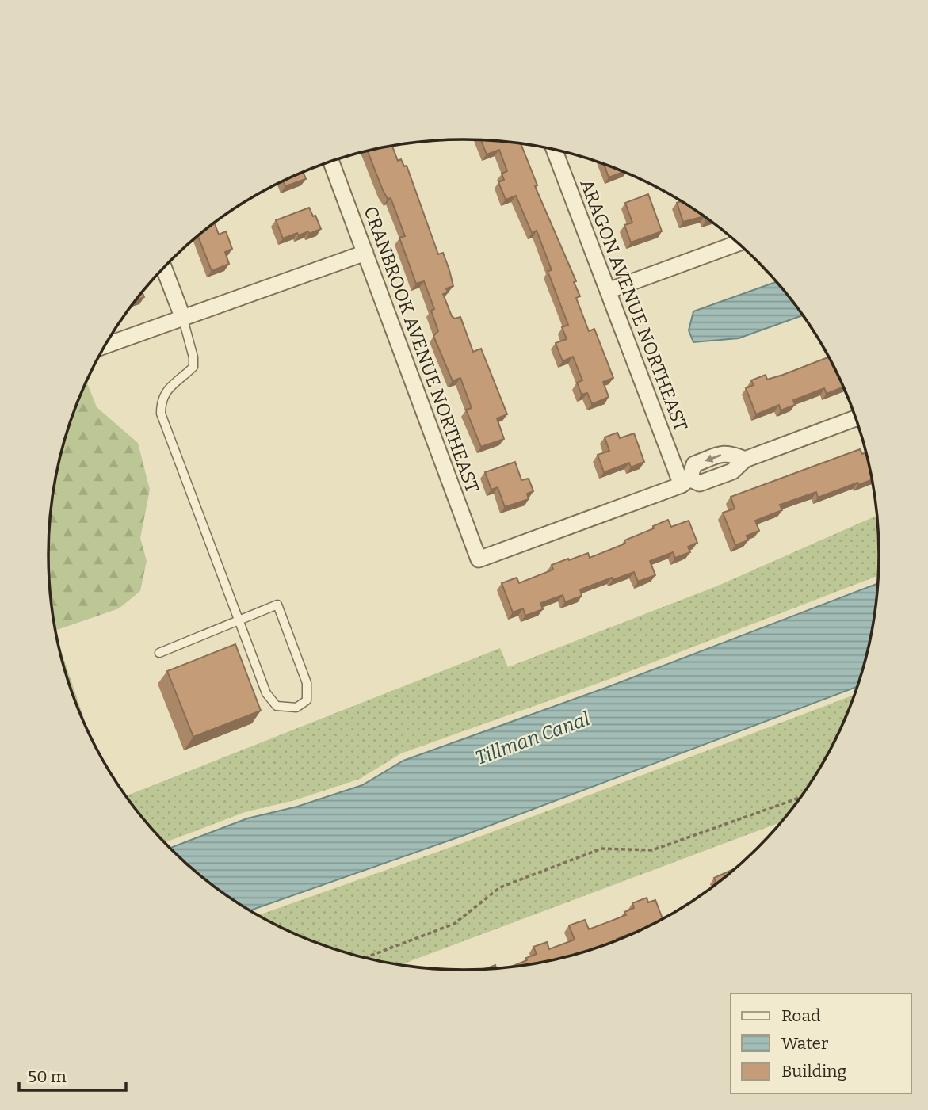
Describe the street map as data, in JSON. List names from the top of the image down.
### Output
{
  "streets": {
    "street": ["ARAGON AVENUE NORTHEAST", "CRANBROOK AVENUE NORTHEAST"]
  },
  "crossings": [
    ["ARAGON AVENUE NORTHEAST", "CRANBROOK AVENUE NORTHEAST"]
  ],
  "water": ["Tillman Canal"],
  "legend": ["Road", "Water", "Building"],
  "scale_bar": "50 m"
}
